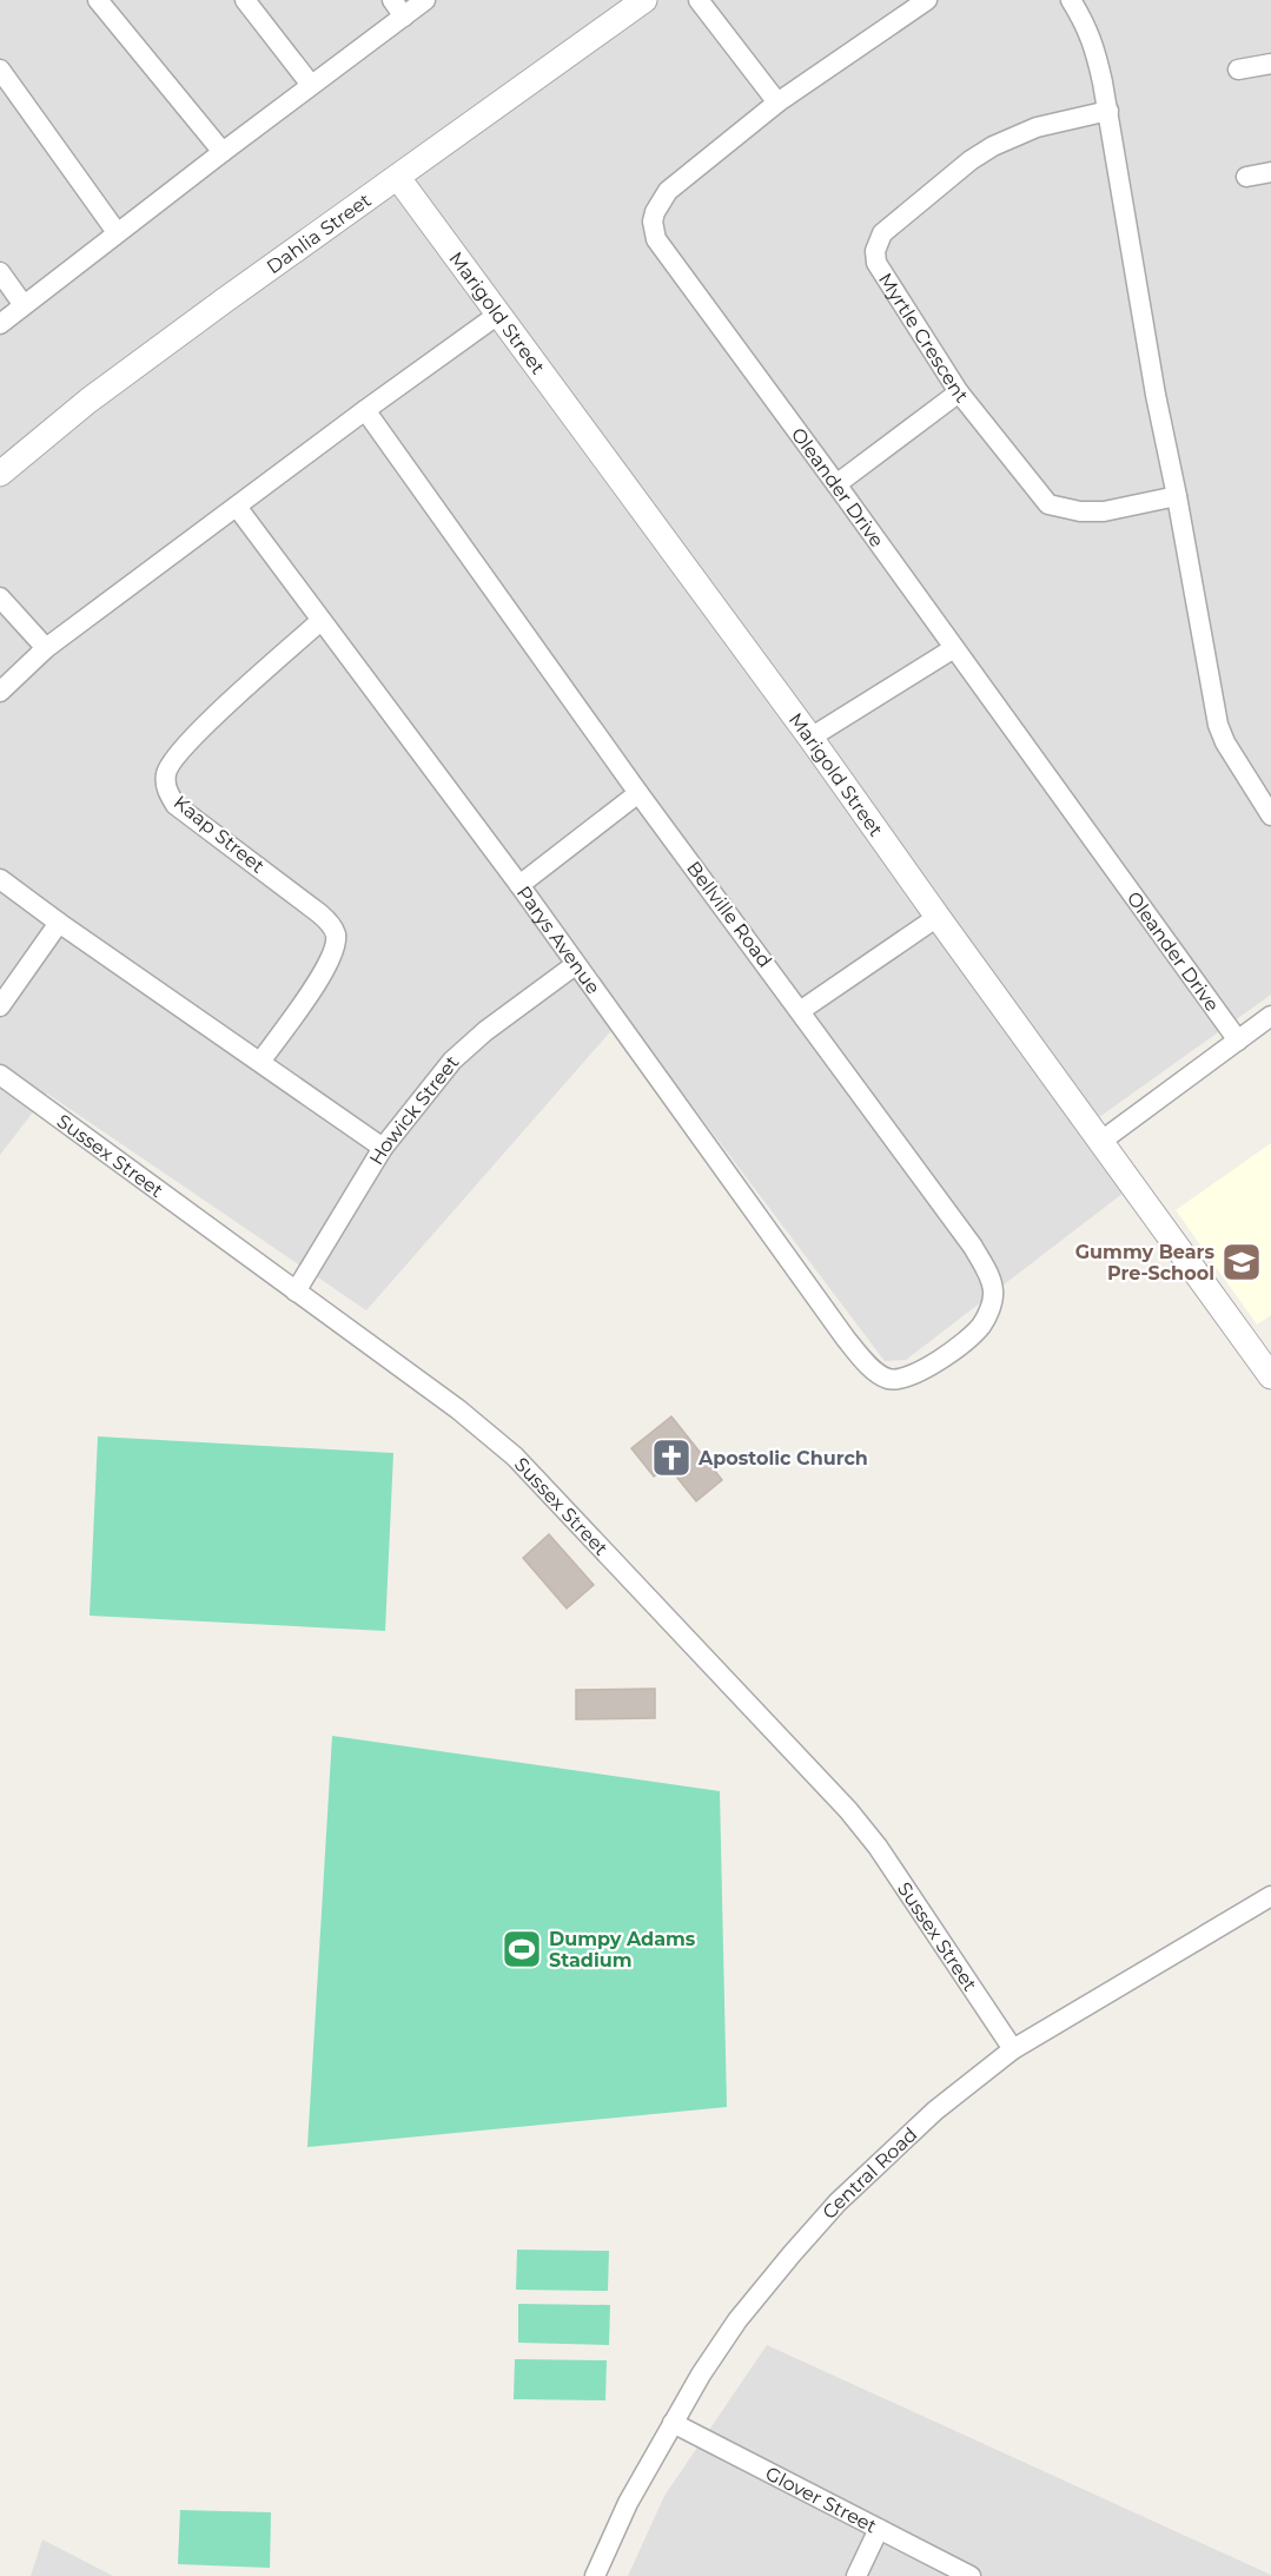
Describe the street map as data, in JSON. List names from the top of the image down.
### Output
{
  "streets": {
    "street": [
      "Dahlia Street",
      "Marigold Street",
      "Myrtle Crescent",
      "Oleander Drive",
      "Kaap Street",
      "Bellville Road",
      "Parys Avenue",
      "Howick Street",
      "Sussex Street",
      "Central Road",
      "Glover Street"
    ]
  },
  "crossings": [
    ["Dahlia Street", "Marigold Street"],
    ["Kaap Street", "Parys Avenue"],
    ["Bellville Road", "Parys Avenue"],
    ["Parys Avenue", "Howick Street"],
    ["Howick Street", "Sussex Street"],
    ["Sussex Street", "Central Road"],
    ["Central Road", "Glover Street"]
  ],
  "places": {
    "school or university": ["Gummy Bears Pre-School"],
    "church": ["Apostolic Church"],
    "sports": ["Dumpy Adams Stadium"]
  }
}
